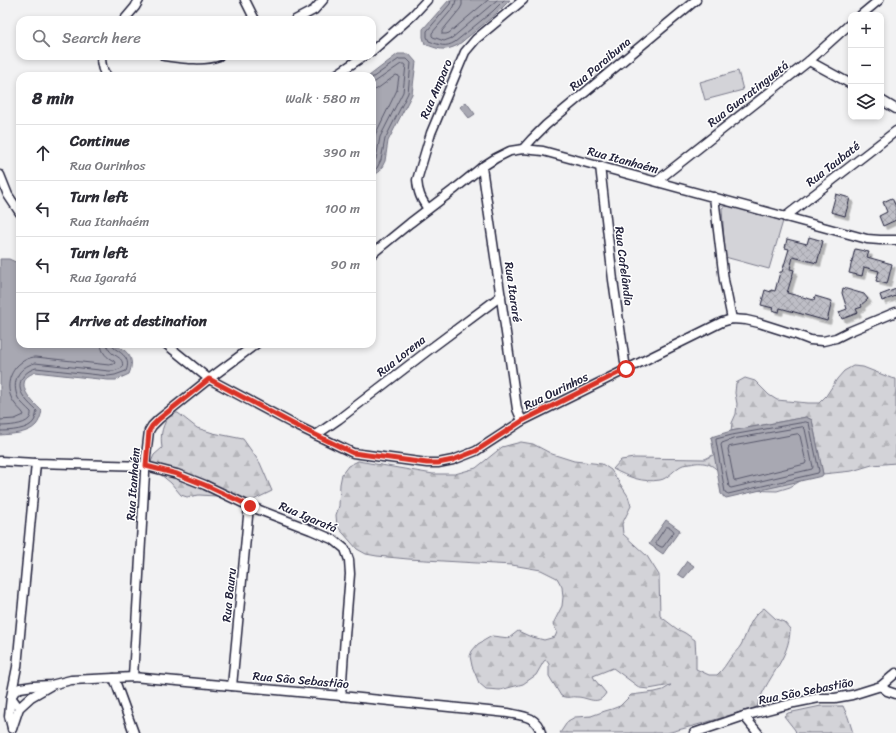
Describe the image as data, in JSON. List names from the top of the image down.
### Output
{
  "streets": {
    "street": [
      "Rua Paraibuna",
      "Rua Amparo",
      "Rua Guaratinguetá",
      "Rua Itanhaém",
      "Rua Taubaté",
      "Rua Cafelândia",
      "Rua Itararé",
      "Rua Lorena",
      "Rua Ourinhos",
      "Rua Igaratá",
      "Rua Bauru",
      "Rua São Sebastião"
    ]
  },
  "crossings": [
    ["Rua Paraibuna", "Rua Itanhaém"],
    ["Rua Amparo", "Rua Itanhaém"],
    ["Rua Guaratinguetá", "Rua Itanhaém"],
    ["Rua Itanhaém", "Rua Taubaté"],
    ["Rua Itanhaém", "Rua Cafelândia"],
    ["Rua Itanhaém", "Rua Itararé"],
    ["Rua Itanhaém", "Rua Ourinhos"],
    ["Rua Itanhaém", "Rua Igaratá"],
    ["Rua Itanhaém", "Rua São Sebastião"],
    ["Rua Cafelândia", "Rua Ourinhos"],
    ["Rua Itararé", "Rua Lorena"],
    ["Rua Itararé", "Rua Ourinhos"],
    ["Rua Lorena", "Rua Ourinhos"],
    ["Rua Igaratá", "Rua Bauru"],
    ["Rua Igaratá", "Rua São Sebastião"],
    ["Rua Bauru", "Rua São Sebastião"]
  ],
  "page": {
    "map_buttons": ["+", "−"],
    "search": "Search here",
    "heading": ["8 min", "Walk · 580 m"],
    "list": [
      ["Continue", "Rua Ourinhos", "390 m"],
      ["Turn left", "Rua Itanhaém", "100 m"],
      ["Turn left", "Rua Igaratá", "90 m"],
      "Arrive at destination"
    ]
  }
}
